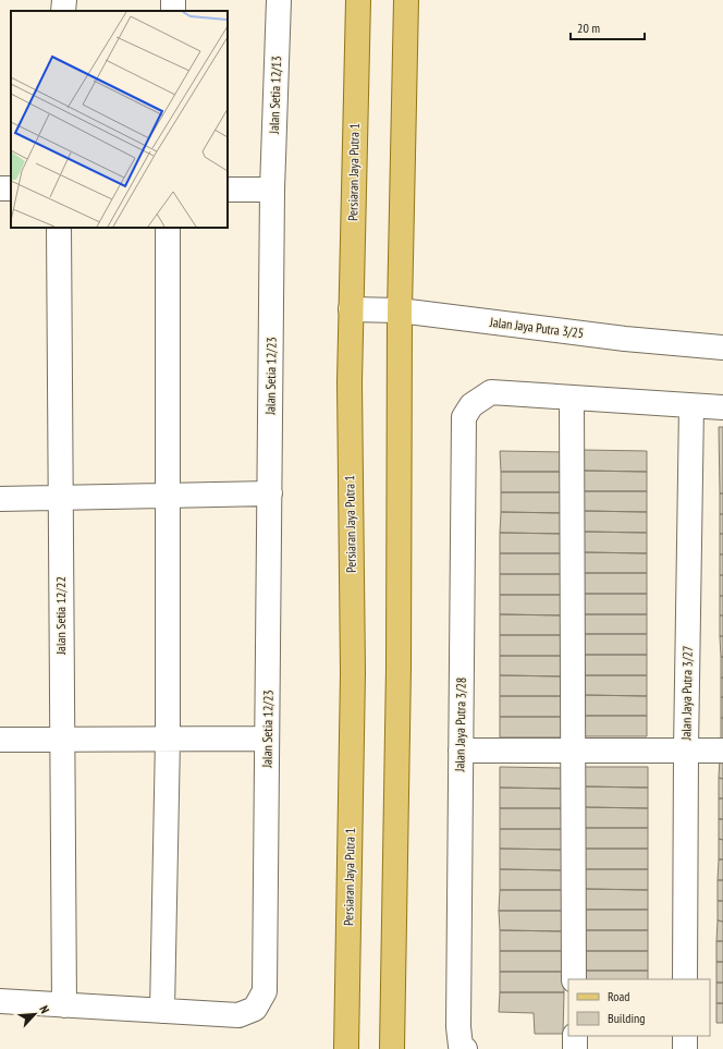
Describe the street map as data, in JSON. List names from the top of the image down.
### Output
{
  "streets": {
    "main road": ["Persiaran Jaya Putra 1"],
    "street": [
      "Jalan Setia 12/13",
      "Jalan Jaya Putra 3/25",
      "Jalan Setia 12/23",
      "Jalan Setia 12/22",
      "Jalan Jaya Putra 3/27",
      "Jalan Jaya Putra 3/28"
    ]
  },
  "crossings": [
    ["Jalan Setia 12/13", "Jalan Setia 12/23"],
    ["Persiaran Jaya Putra 1", "Jalan Jaya Putra 3/25"],
    ["Jalan Setia 12/23", "Jalan Setia 12/22"]
  ],
  "legend": ["Road", "Building"],
  "scale_bar": "20 m",
  "north": "top right"
}
